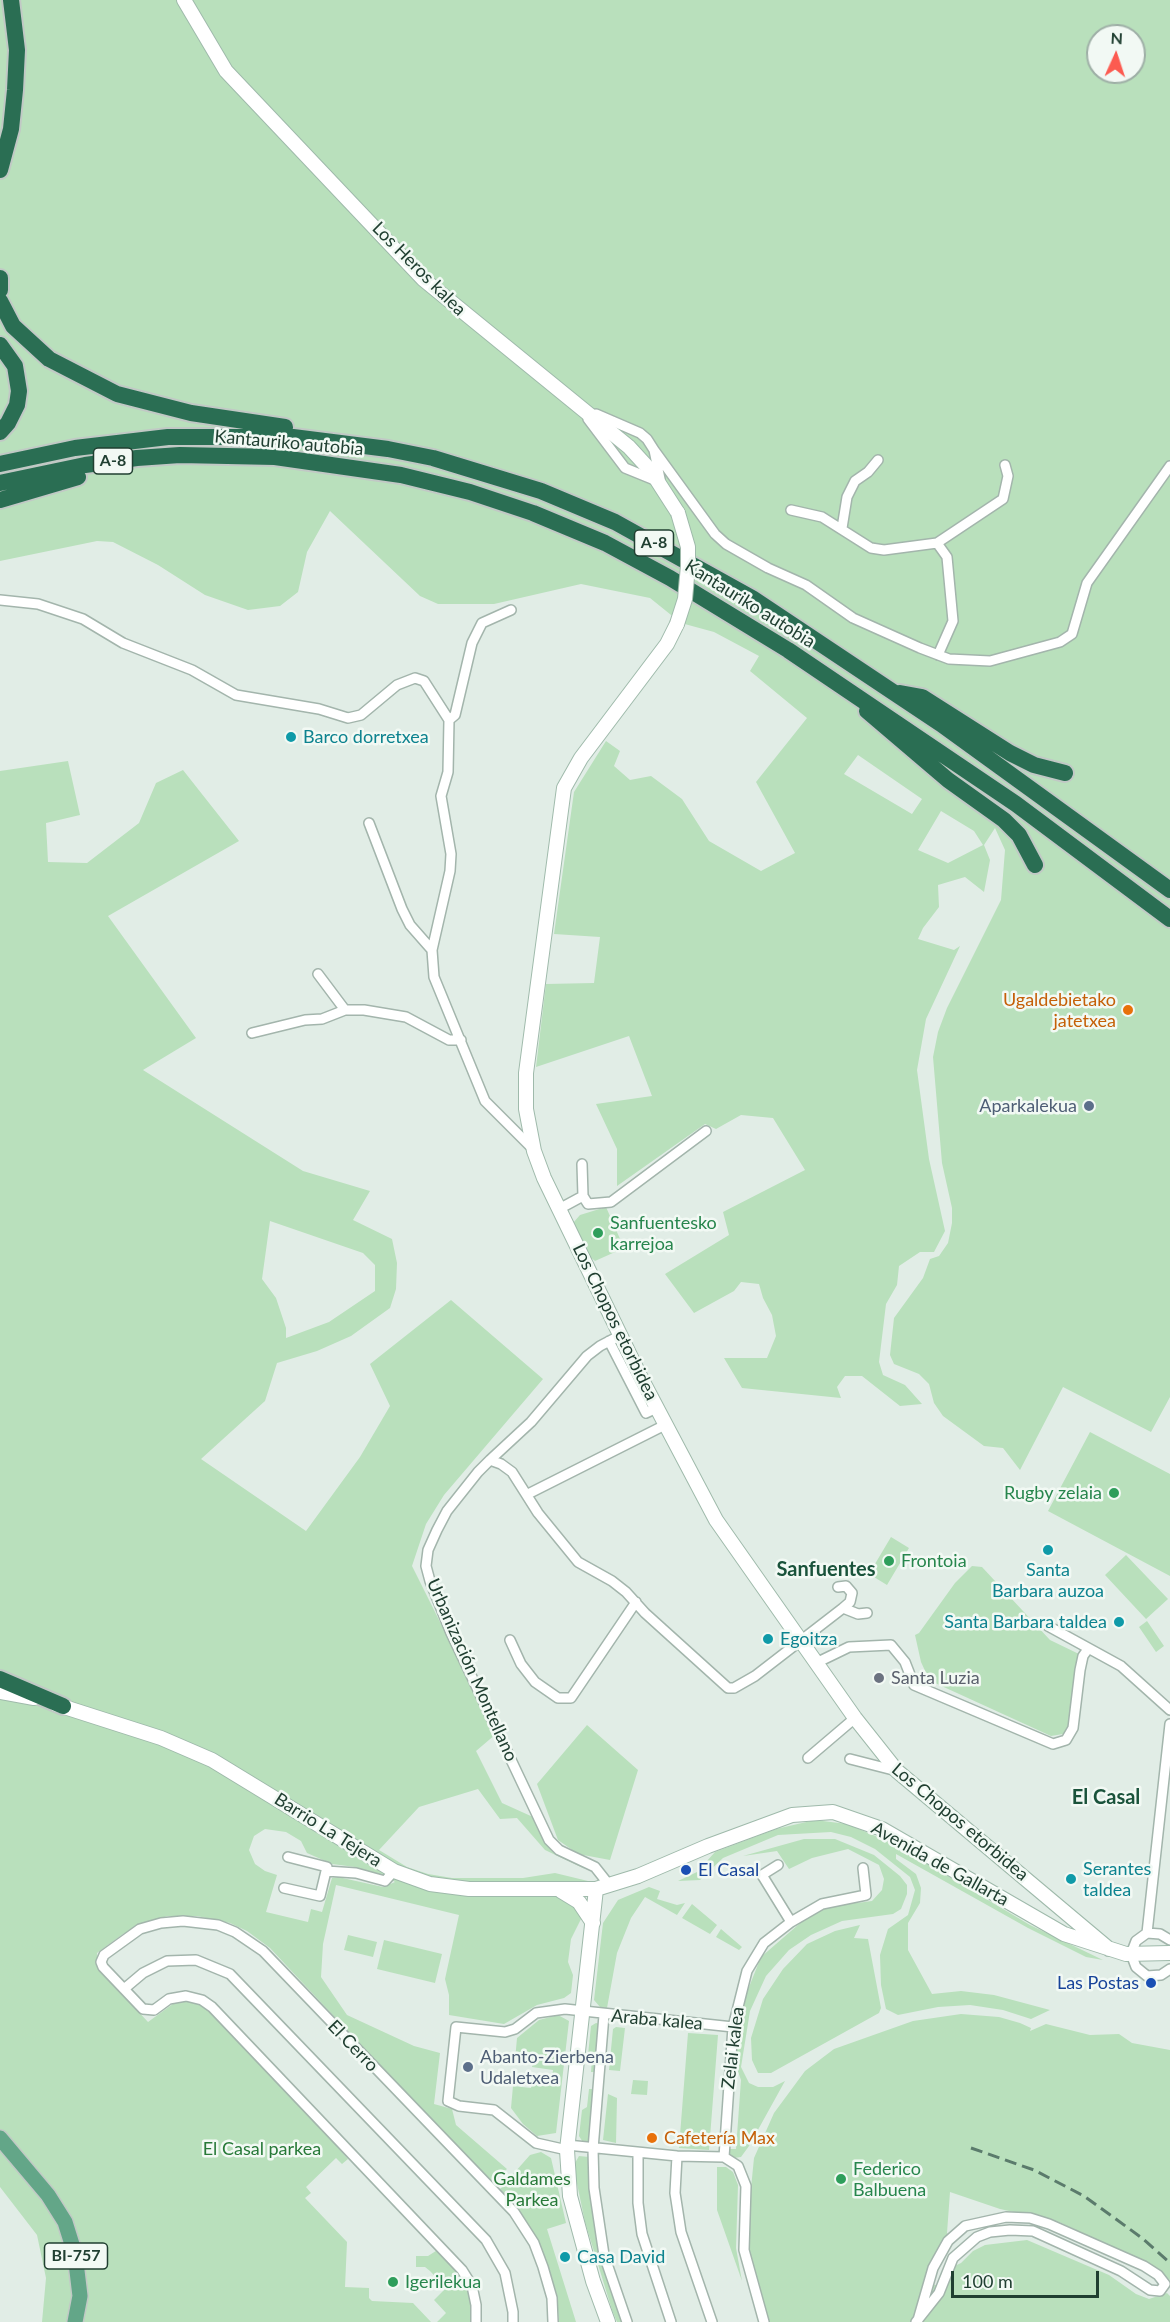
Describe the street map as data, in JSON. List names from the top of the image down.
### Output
{
  "streets": {
    "highway": ["Kantauriko autobia", "A-8"],
    "main road": ["BI-757"],
    "street": [
      "Los Heros kalea",
      "Los Chopos etorbidea",
      "Urbanización Montellano",
      "Barrio La Tejera",
      "Avenida de Gallarta",
      "Araba kalea",
      "El Cerro",
      "Zelai kalea"
    ]
  },
  "crossings": [
    ["Los Heros kalea", "Los Chopos etorbidea"],
    ["Los Chopos etorbidea", "Urbanización Montellano"],
    ["Los Chopos etorbidea", "Avenida de Gallarta"],
    ["Urbanización Montellano", "Barrio La Tejera"],
    ["Urbanización Montellano", "Avenida de Gallarta"],
    ["Barrio La Tejera", "Avenida de Gallarta"],
    ["Araba kalea", "Zelai kalea"]
  ],
  "districts": ["Sanfuentes", "El Casal"],
  "parks": ["El Casal parkea", "Galdames Parkea"],
  "places": [
    "Barco dorretxea",
    "Ugaldebietako jatetxea",
    "Aparkalekua",
    "Sanfuentesko karrejoa",
    "Rugby zelaia",
    "Santa Barbara auzoa",
    "Frontoia",
    "Santa Barbara taldea",
    "Egoitza",
    "Santa Luzia",
    "El Casal",
    "Serantes taldea",
    "Las Postas",
    "Abanto-Zierbena Udaletxea",
    "Cafetería Max",
    "Federico Balbuena",
    "Casa David",
    "Igerilekua"
  ],
  "scale_bar": "100 m",
  "north": "top"
}
